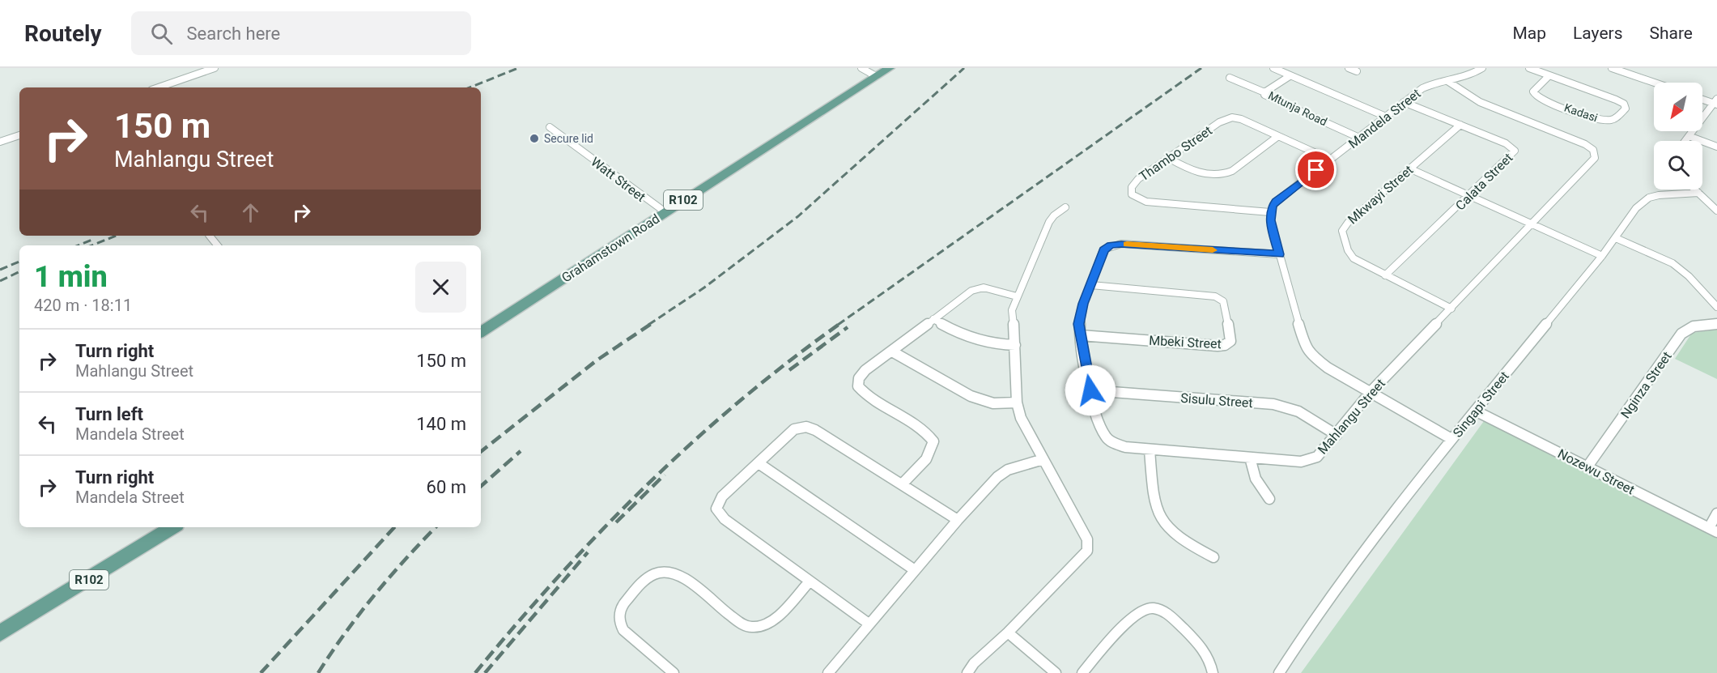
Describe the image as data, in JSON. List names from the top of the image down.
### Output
{
  "streets": {
    "main road": ["R102", "Grahamstown Road"],
    "street": [
      "Mtunja Road",
      "Kadasi",
      "Mandela Street",
      "Thambo Street",
      "Watt Street",
      "Calata Street",
      "Mkwayi Street",
      "Mbeki Street",
      "Nginza Street",
      "Sisulu Street",
      "Singapi Street",
      "Mahlangu Street",
      "Nozewu Street"
    ]
  },
  "crossings": [
    ["Mtunja Road", "Mandela Street"],
    ["Mandela Street", "Thambo Street"],
    ["Mandela Street", "Calata Street"],
    ["Mandela Street", "Mahlangu Street"],
    ["Watt Street", "Grahamstown Road"],
    ["Calata Street", "Mkwayi Street"],
    ["Mkwayi Street", "Mahlangu Street"],
    ["Mbeki Street", "Mahlangu Street"],
    ["Nginza Street", "Nozewu Street"],
    ["Sisulu Street", "Mahlangu Street"],
    ["Singapi Street", "Nozewu Street"]
  ],
  "places": ["Secure lid"],
  "north": "bottom left",
  "page": {
    "header": "Routely",
    "search": "Search here",
    "nav": ["Map", "Layers", "Share"],
    "turn": ["150 m", "Mahlangu Street"],
    "heading": ["1 min", "420 m · 18:11"],
    "list": [
      {
        "name": "Turn right",
        "note": "Mahlangu Street",
        "value": "150 m"
      },
      {
        "name": "Turn left",
        "note": "Mandela Street",
        "value": "140 m"
      },
      {
        "name": "Turn right",
        "note": "Mandela Street",
        "value": "60 m"
      }
    ]
  }
}
